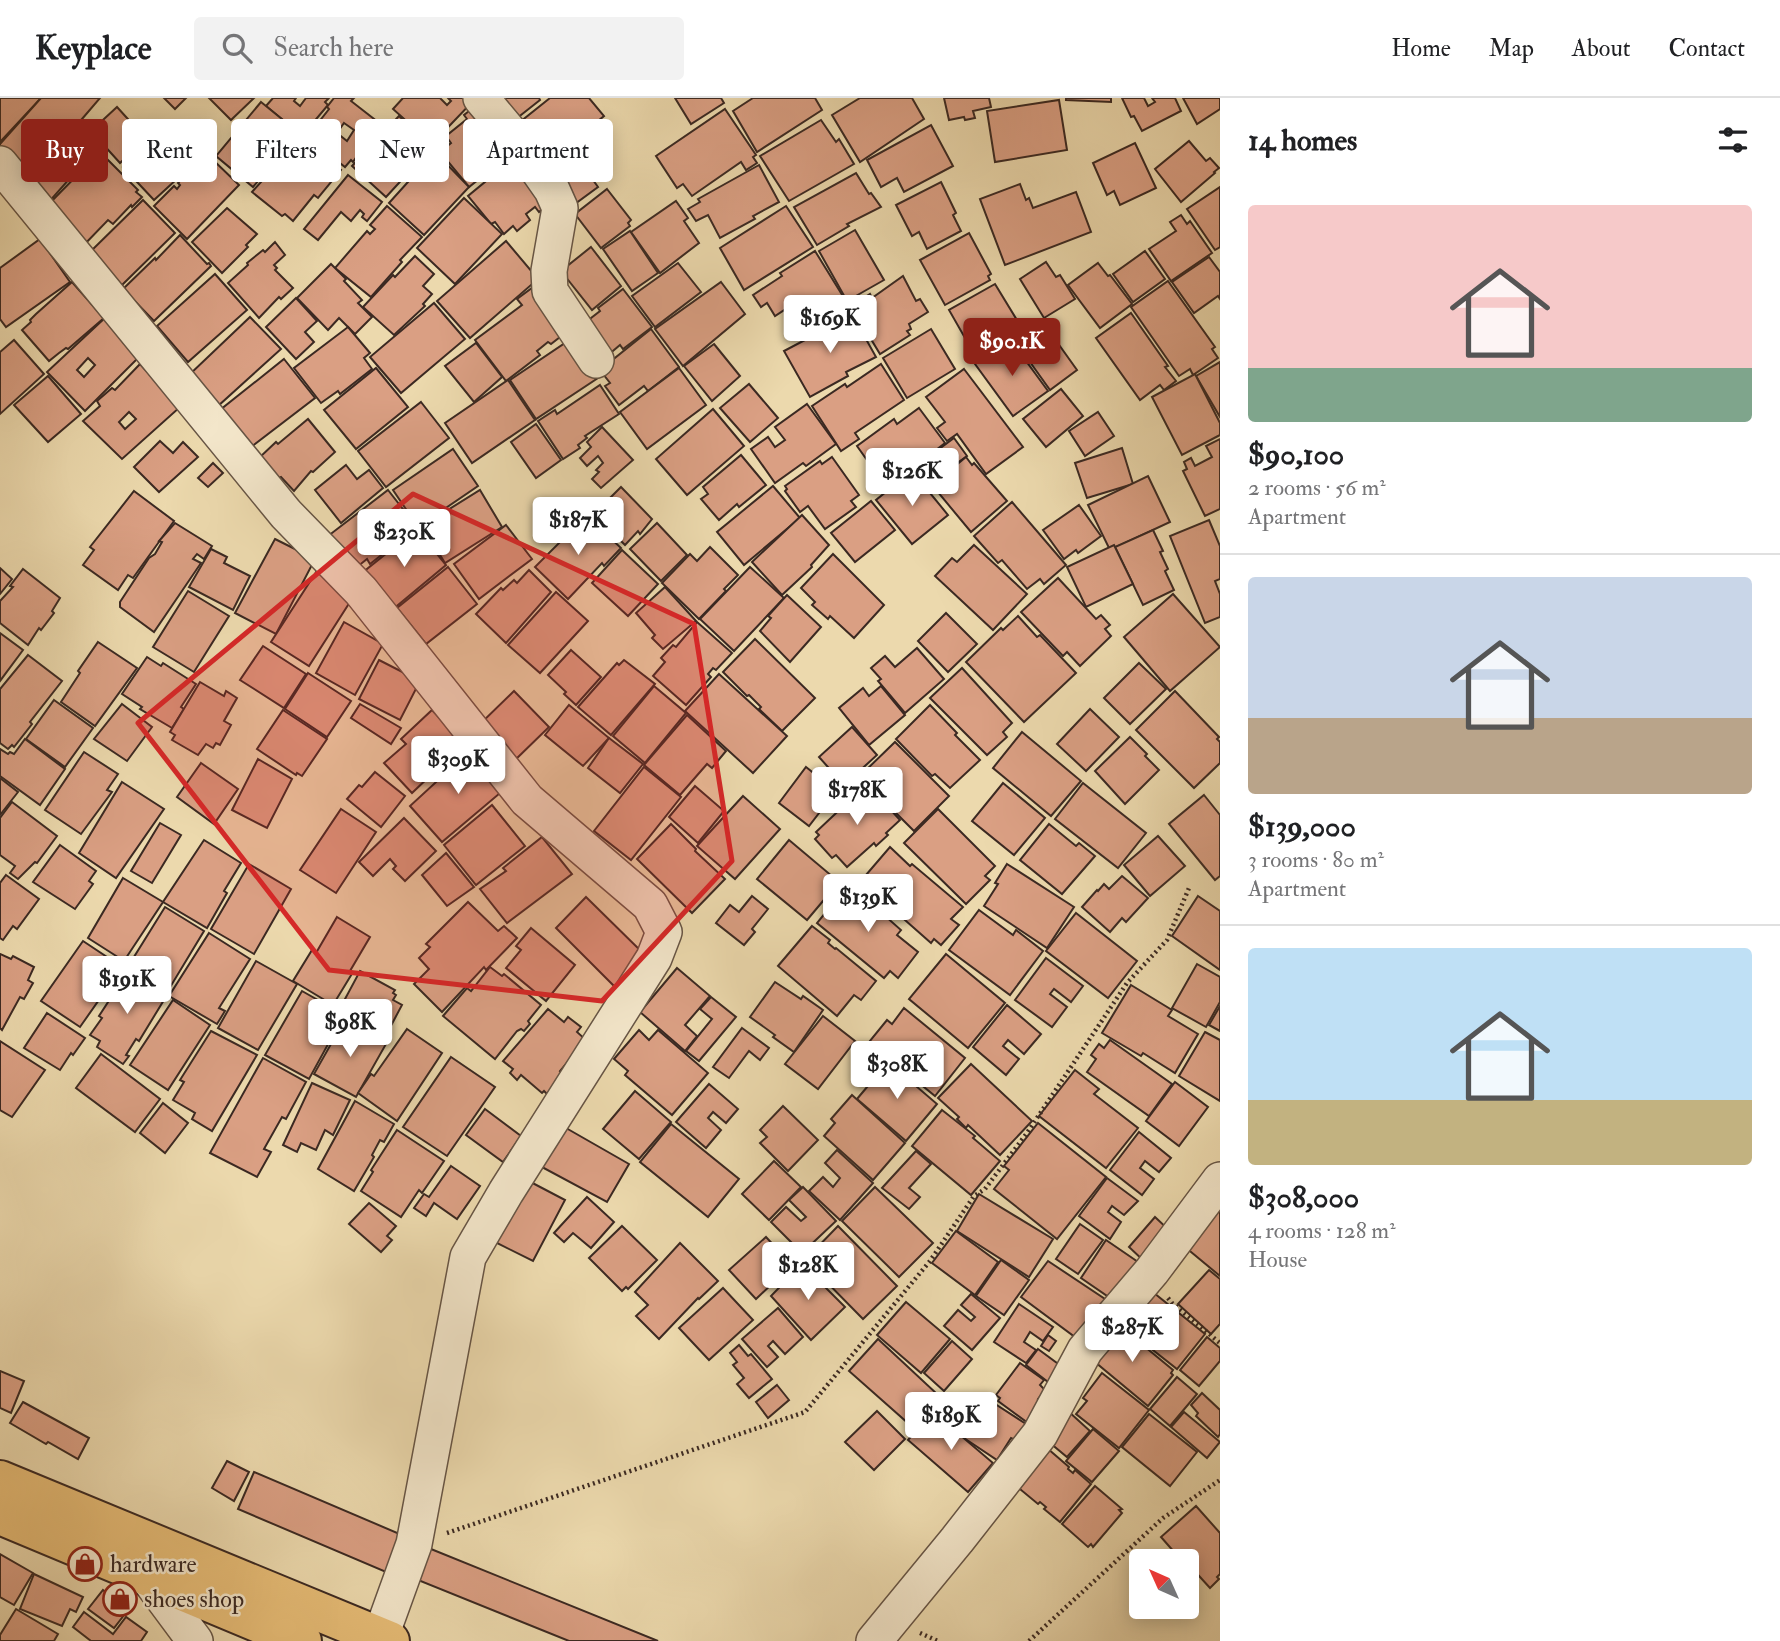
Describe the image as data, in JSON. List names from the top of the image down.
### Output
{
  "places": {
    "shop": ["hardware", "shoes shop"]
  },
  "north": "top left",
  "page": {
    "header": "Keyplace",
    "search": "Search here",
    "nav": [
      "Home",
      "Map",
      "About",
      "Contact"
    ],
    "heading": "14 homes",
    "chip": [
      "Buy",
      "Rent",
      "Filters",
      "New",
      "Apartment"
    ],
    "list": [
      {
        "name": "$90,100",
        "note": "2 rooms · 56 m² · Apartment"
      },
      {
        "name": "$139,000",
        "note": "3 rooms · 80 m² · Apartment"
      },
      {
        "name": "$308,000",
        "note": "4 rooms · 128 m² · House"
      }
    ],
    "price": [
      "$169K",
      "$90.1K",
      "$126K",
      "$187K",
      "$230K",
      "$309K",
      "$178K",
      "$139K",
      "$191K",
      "$98K",
      "$308K",
      "$128K",
      "$287K",
      "$189K"
    ]
  }
}
